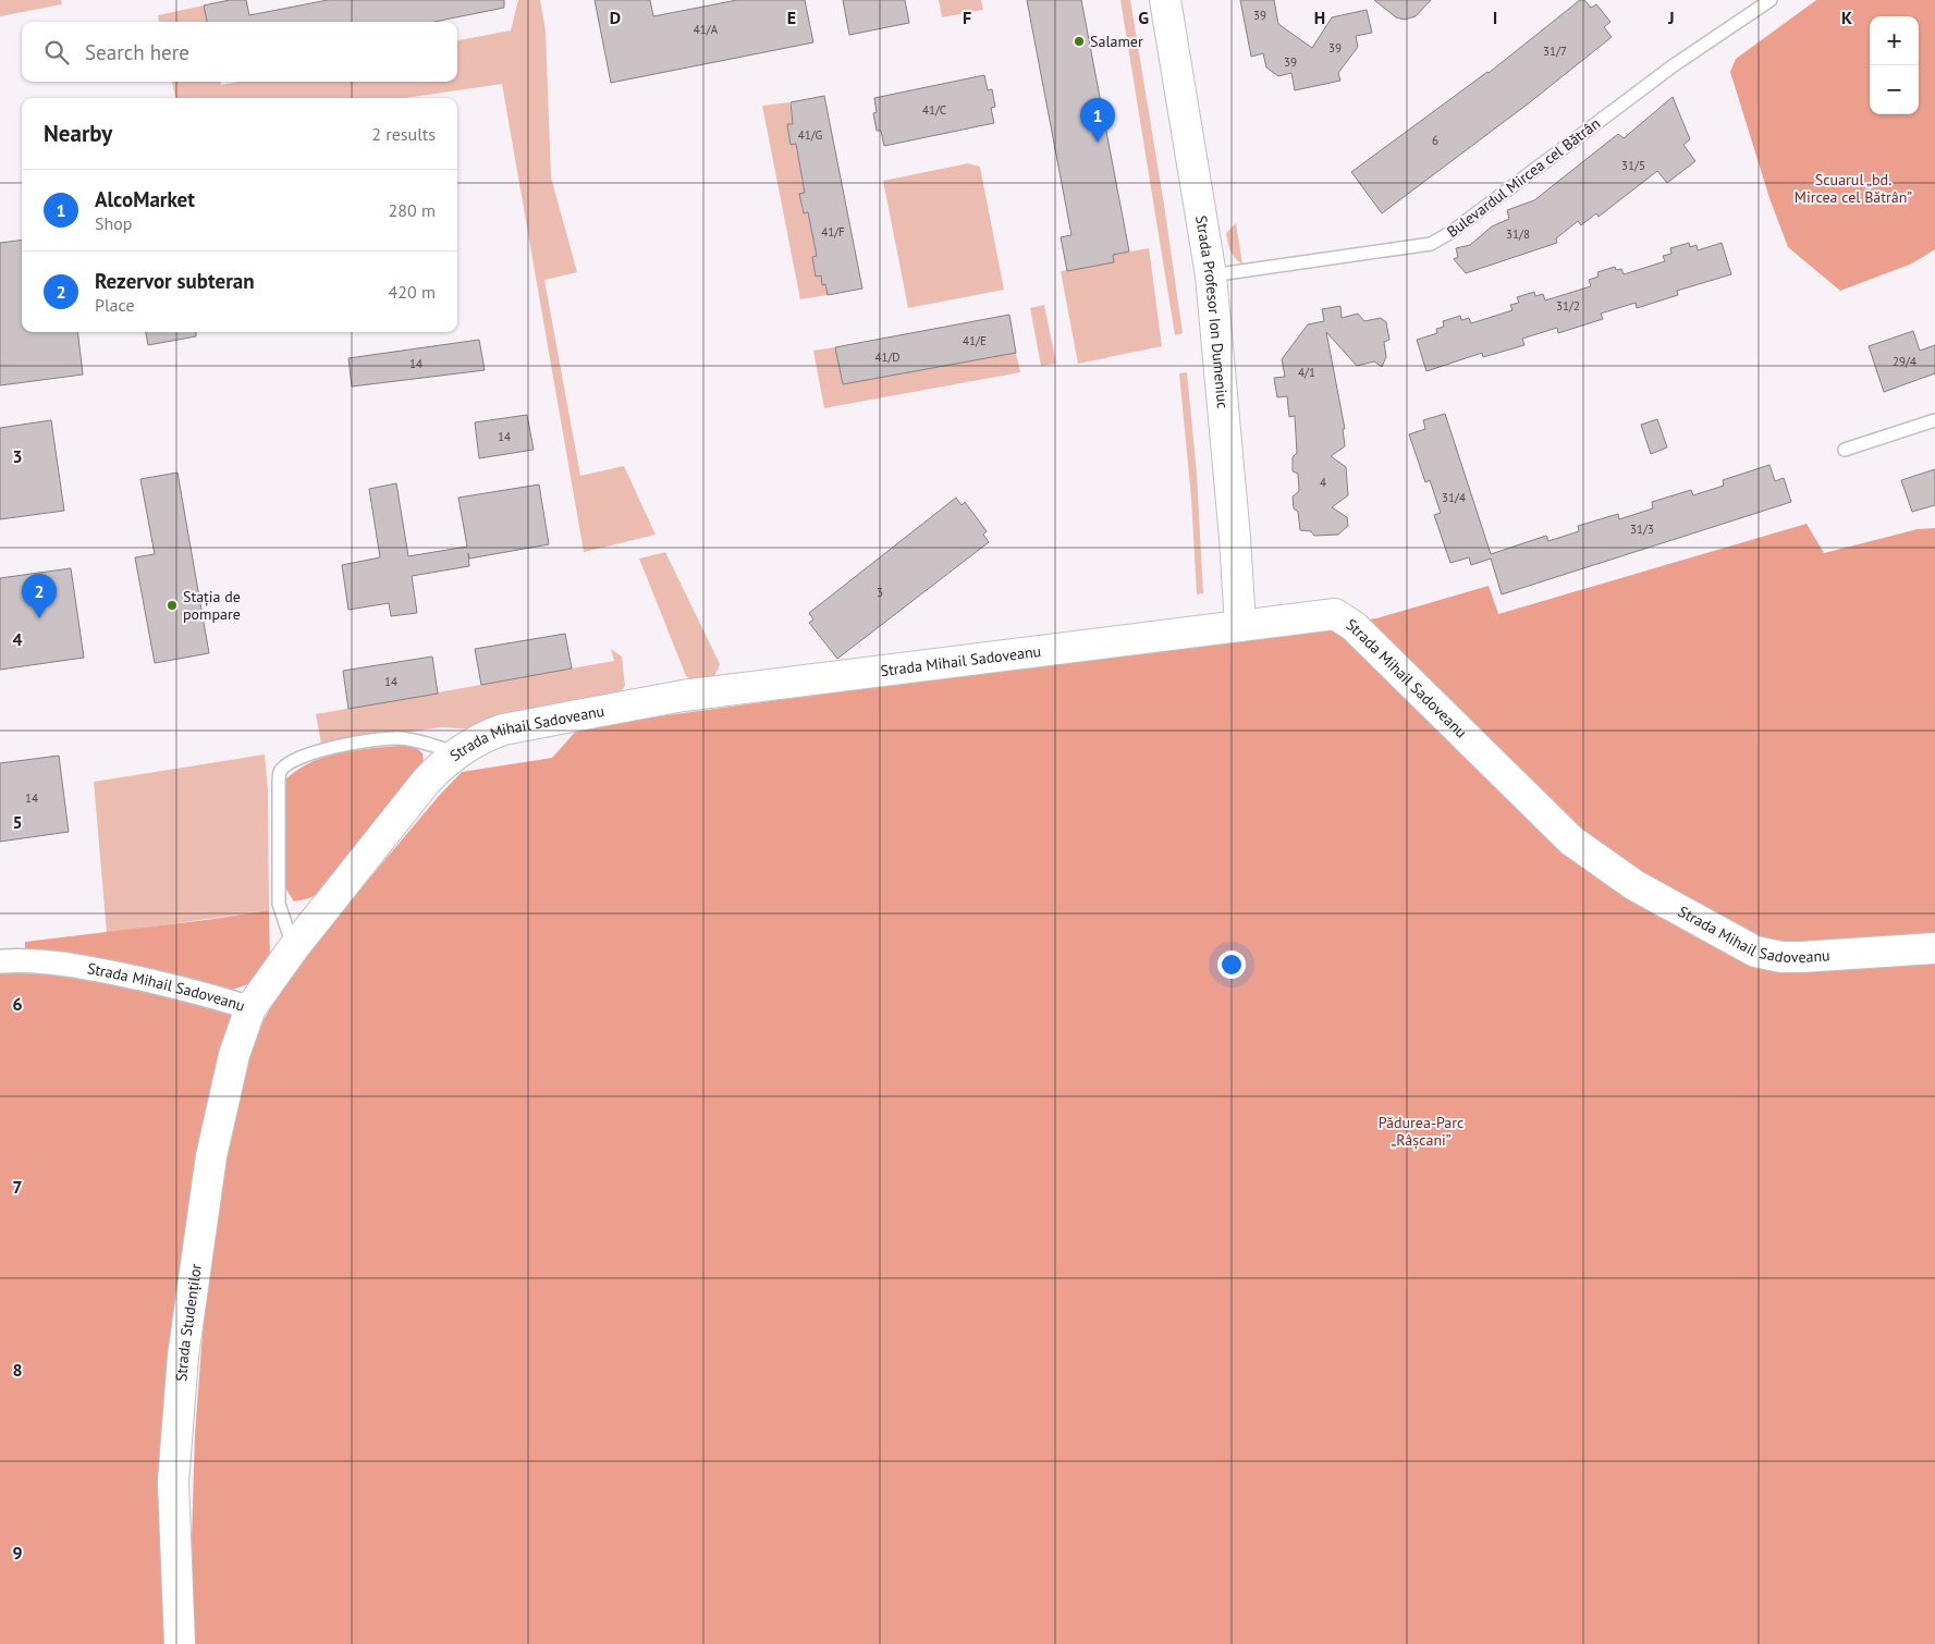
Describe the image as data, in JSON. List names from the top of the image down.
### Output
{
  "streets": {
    "main road": ["Strada Profesor Ion Dumeniuc", "Strada Mihail Sadoveanu", "Strada Studenților"],
    "lane": ["Bulevardul Mircea cel Bătrân"]
  },
  "crossings": [
    ["Bulevardul Mircea cel Bătrân", "Strada Profesor Ion Dumeniuc"],
    ["Strada Profesor Ion Dumeniuc", "Strada Mihail Sadoveanu"],
    ["Strada Mihail Sadoveanu", "Strada Studenților"]
  ],
  "parks": ["Scuarul „bd. Mircea cel Bătrân”", "Pădurea-Parc „Râșcani”"],
  "places": ["Salamer", "Stația de pompare"],
  "house_numbers": [
    "39",
    "41/A",
    "39",
    "31/7",
    "39",
    "41/C",
    "41/G",
    "6",
    "31/5",
    "41/F",
    "31/8",
    "31/2",
    "41/E",
    "41/D",
    "29/4",
    "14",
    "4/1",
    "14",
    "4",
    "31/4",
    "31/3",
    "3",
    "14",
    "14"
  ],
  "page": {
    "map_buttons": ["+", "−"],
    "search": "Search here",
    "pins": ["1", "2"],
    "heading": ["Nearby", "2 results"],
    "list": [
      {
        "mark": "1",
        "name": "AlcoMarket",
        "note": "Shop",
        "value": "280 m"
      },
      {
        "mark": "2",
        "name": "Rezervor subteran",
        "note": "Place",
        "value": "420 m"
      }
    ]
  },
  "grid": {
    "columns": [
      "D",
      "E",
      "F",
      "G",
      "H",
      "I",
      "J",
      "K"
    ],
    "rows": [
      "3",
      "4",
      "5",
      "6",
      "7",
      "8",
      "9"
    ]
  }
}
